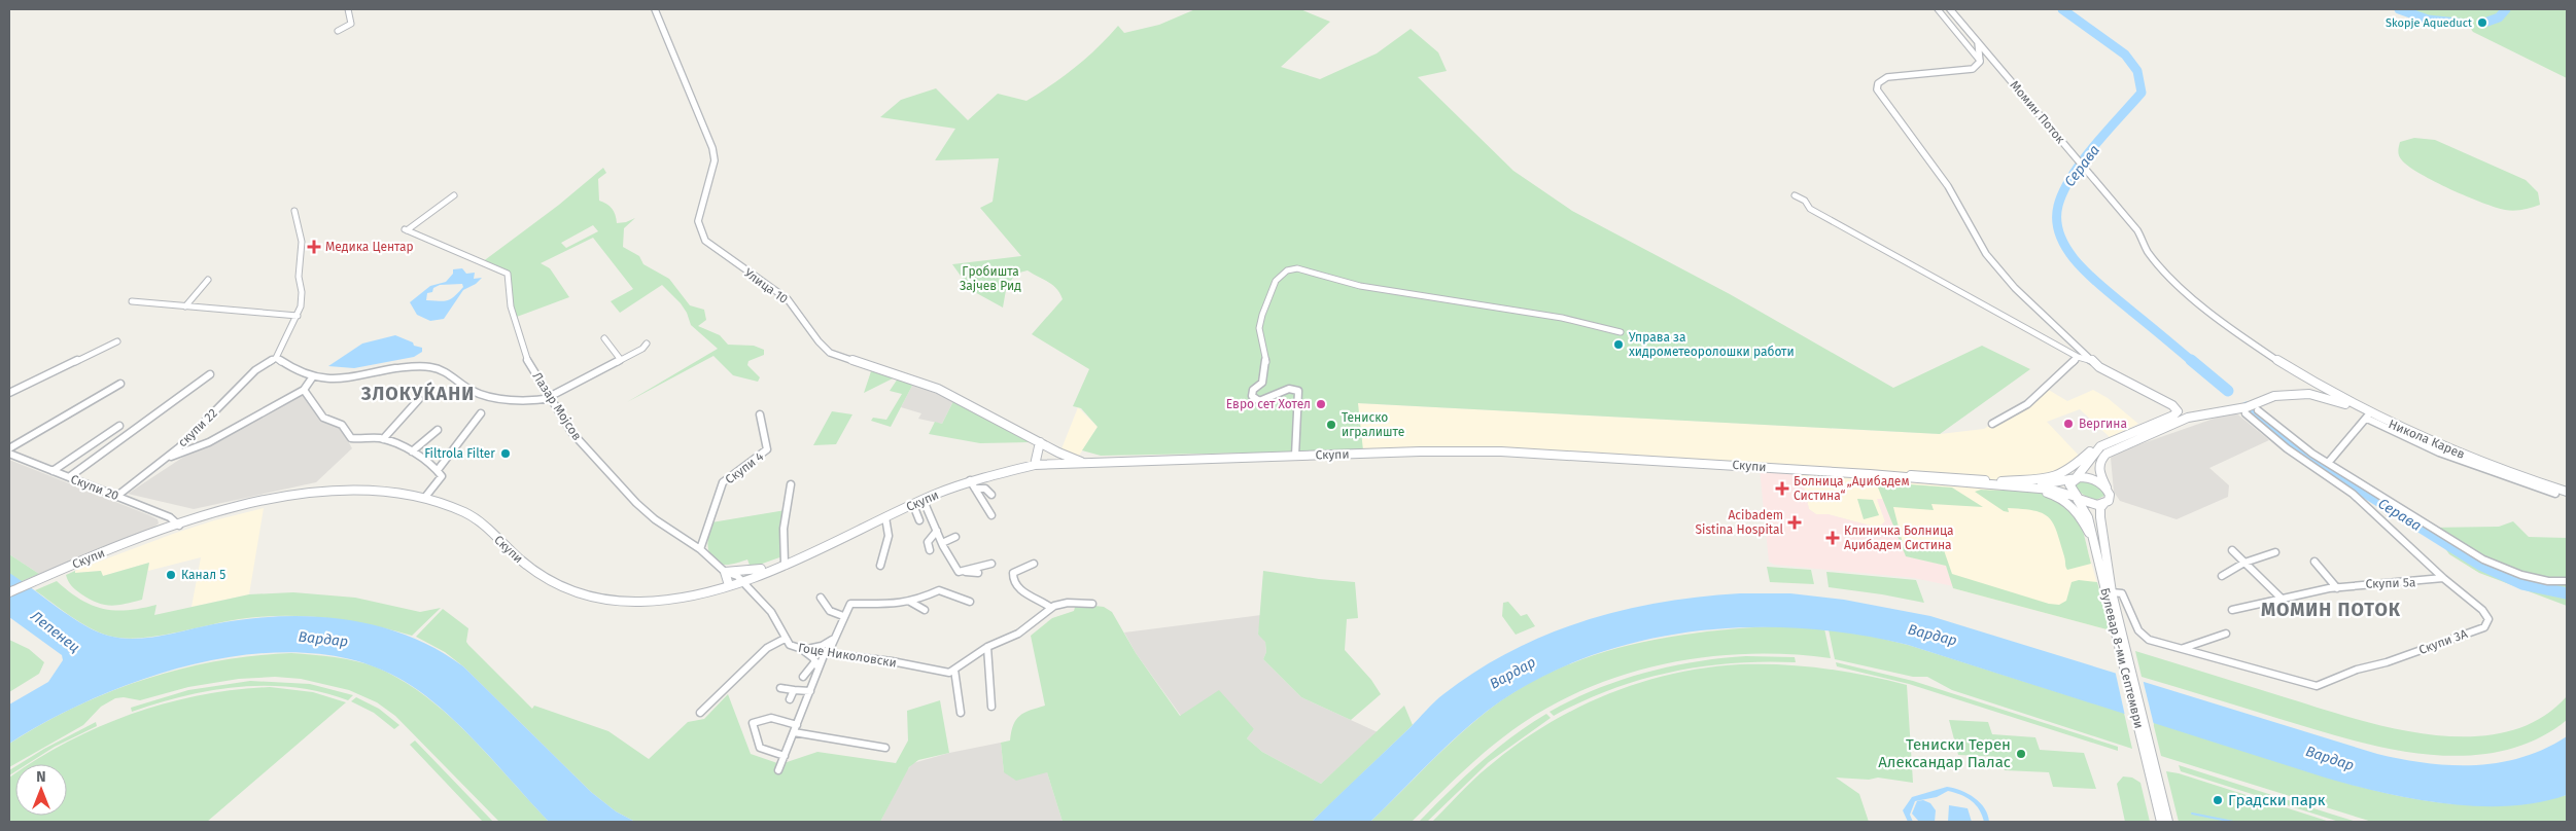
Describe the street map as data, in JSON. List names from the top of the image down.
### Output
{
  "streets": {
    "street": [
      "Момин Поток",
      "Улица 10",
      "Лазар Мојсов",
      "скупи 22",
      "Никола Карев",
      "Скупи",
      "Cкупи 4",
      "Скупи 20",
      "Скупи 5а",
      "Скупи 3А",
      "Гоце Николовски",
      "Булевар 8-ми Септември"
    ]
  },
  "crossings": [
    ["Момин Поток", "Никола Карев"],
    ["Улица 10", "Скупи"],
    ["Лазар Мојсов", "Скупи"],
    ["Лазар Мојсов", "Cкупи 4"],
    ["Лазар Мојсов", "Гоце Николовски"],
    ["скупи 22", "Скупи 20"],
    ["Скупи", "Скупи 20"],
    ["Скупи", "Гоце Николовски"],
    ["Скупи", "Булевар 8-ми Септември"],
    ["Скупи 5а", "Скупи 3А"],
    ["Скупи 3А", "Булевар 8-ми Септември"]
  ],
  "districts": ["ЗЛОКУЌАНИ", "МОМИН ПОТОК"],
  "water": ["Серава", "Лепенец", "Вардар"],
  "parks": ["Гробишта Зајчев Рид"],
  "places": {
    "other": [
      "Skopje Aqueduct",
      "Управа за хидрометеоролошки работи",
      "Евро сет Хотел",
      "Вергина",
      "Тениско игралиште",
      "Filtrola Filter",
      "Канал 5",
      "Тениски Терен Александар Палас",
      "Градски парк"
    ],
    "health": [
      "Медика Центар",
      "Болница „Аџибадем Систина“",
      "Acibadem Sistina Hospital",
      "Клиничка Болница Аџибадем Систина"
    ]
  },
  "north": "top"
}
